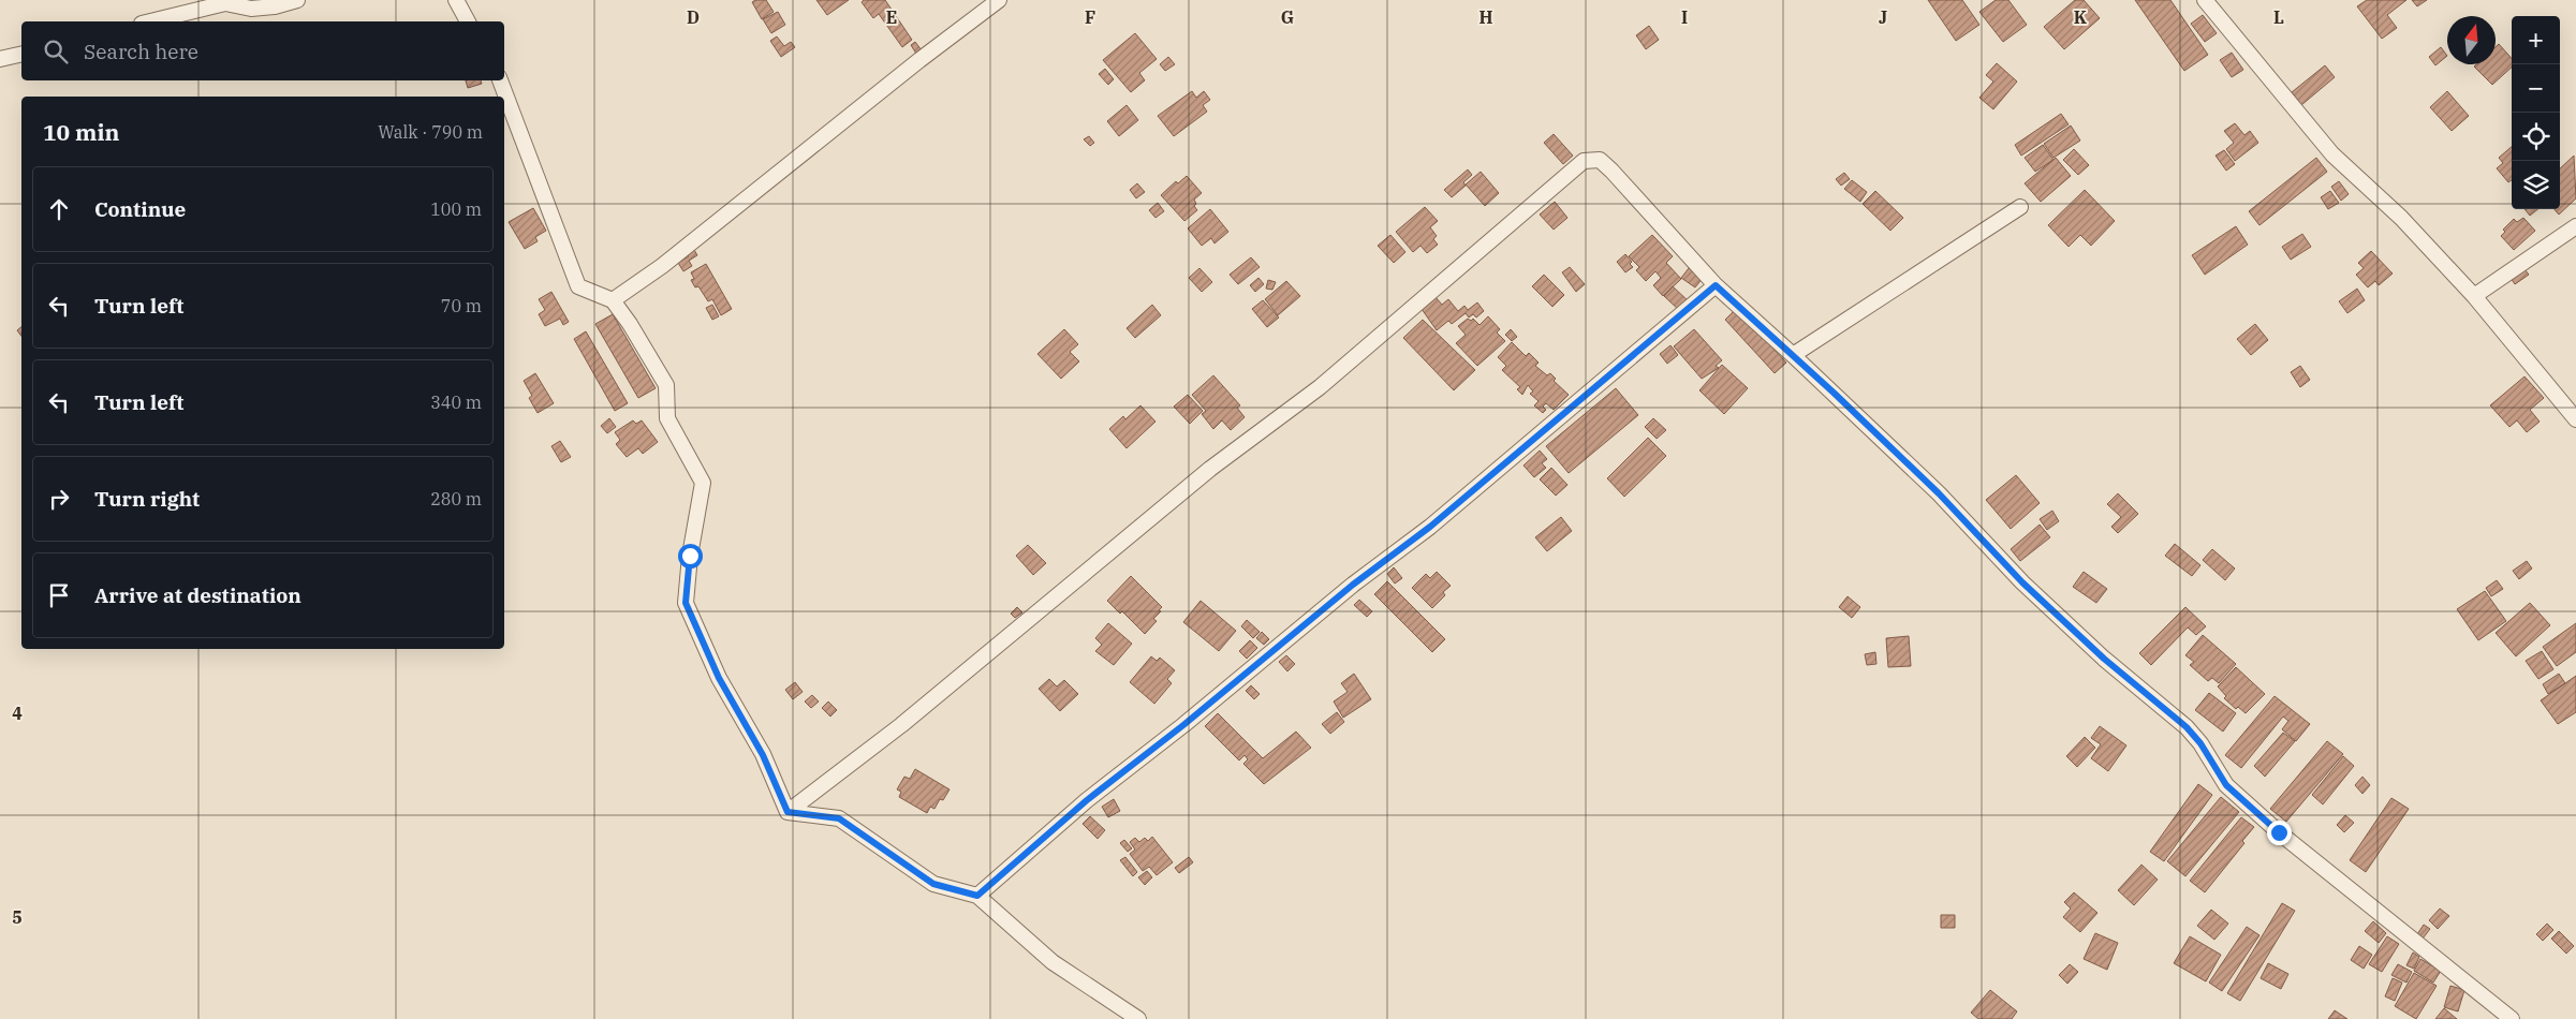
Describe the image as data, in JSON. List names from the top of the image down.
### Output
{
  "north": "top",
  "page": {
    "map_buttons": ["+", "−"],
    "search": "Search here",
    "heading": ["10 min", "Walk · 790 m"],
    "list": [
      ["Continue", "100 m"],
      ["Turn left", "70 m"],
      ["Turn left", "340 m"],
      ["Turn right", "280 m"],
      "Arrive at destination"
    ]
  },
  "grid": {
    "columns": [
      "D",
      "E",
      "F",
      "G",
      "H",
      "I",
      "J",
      "K",
      "L"
    ],
    "rows": ["4", "5"]
  }
}
